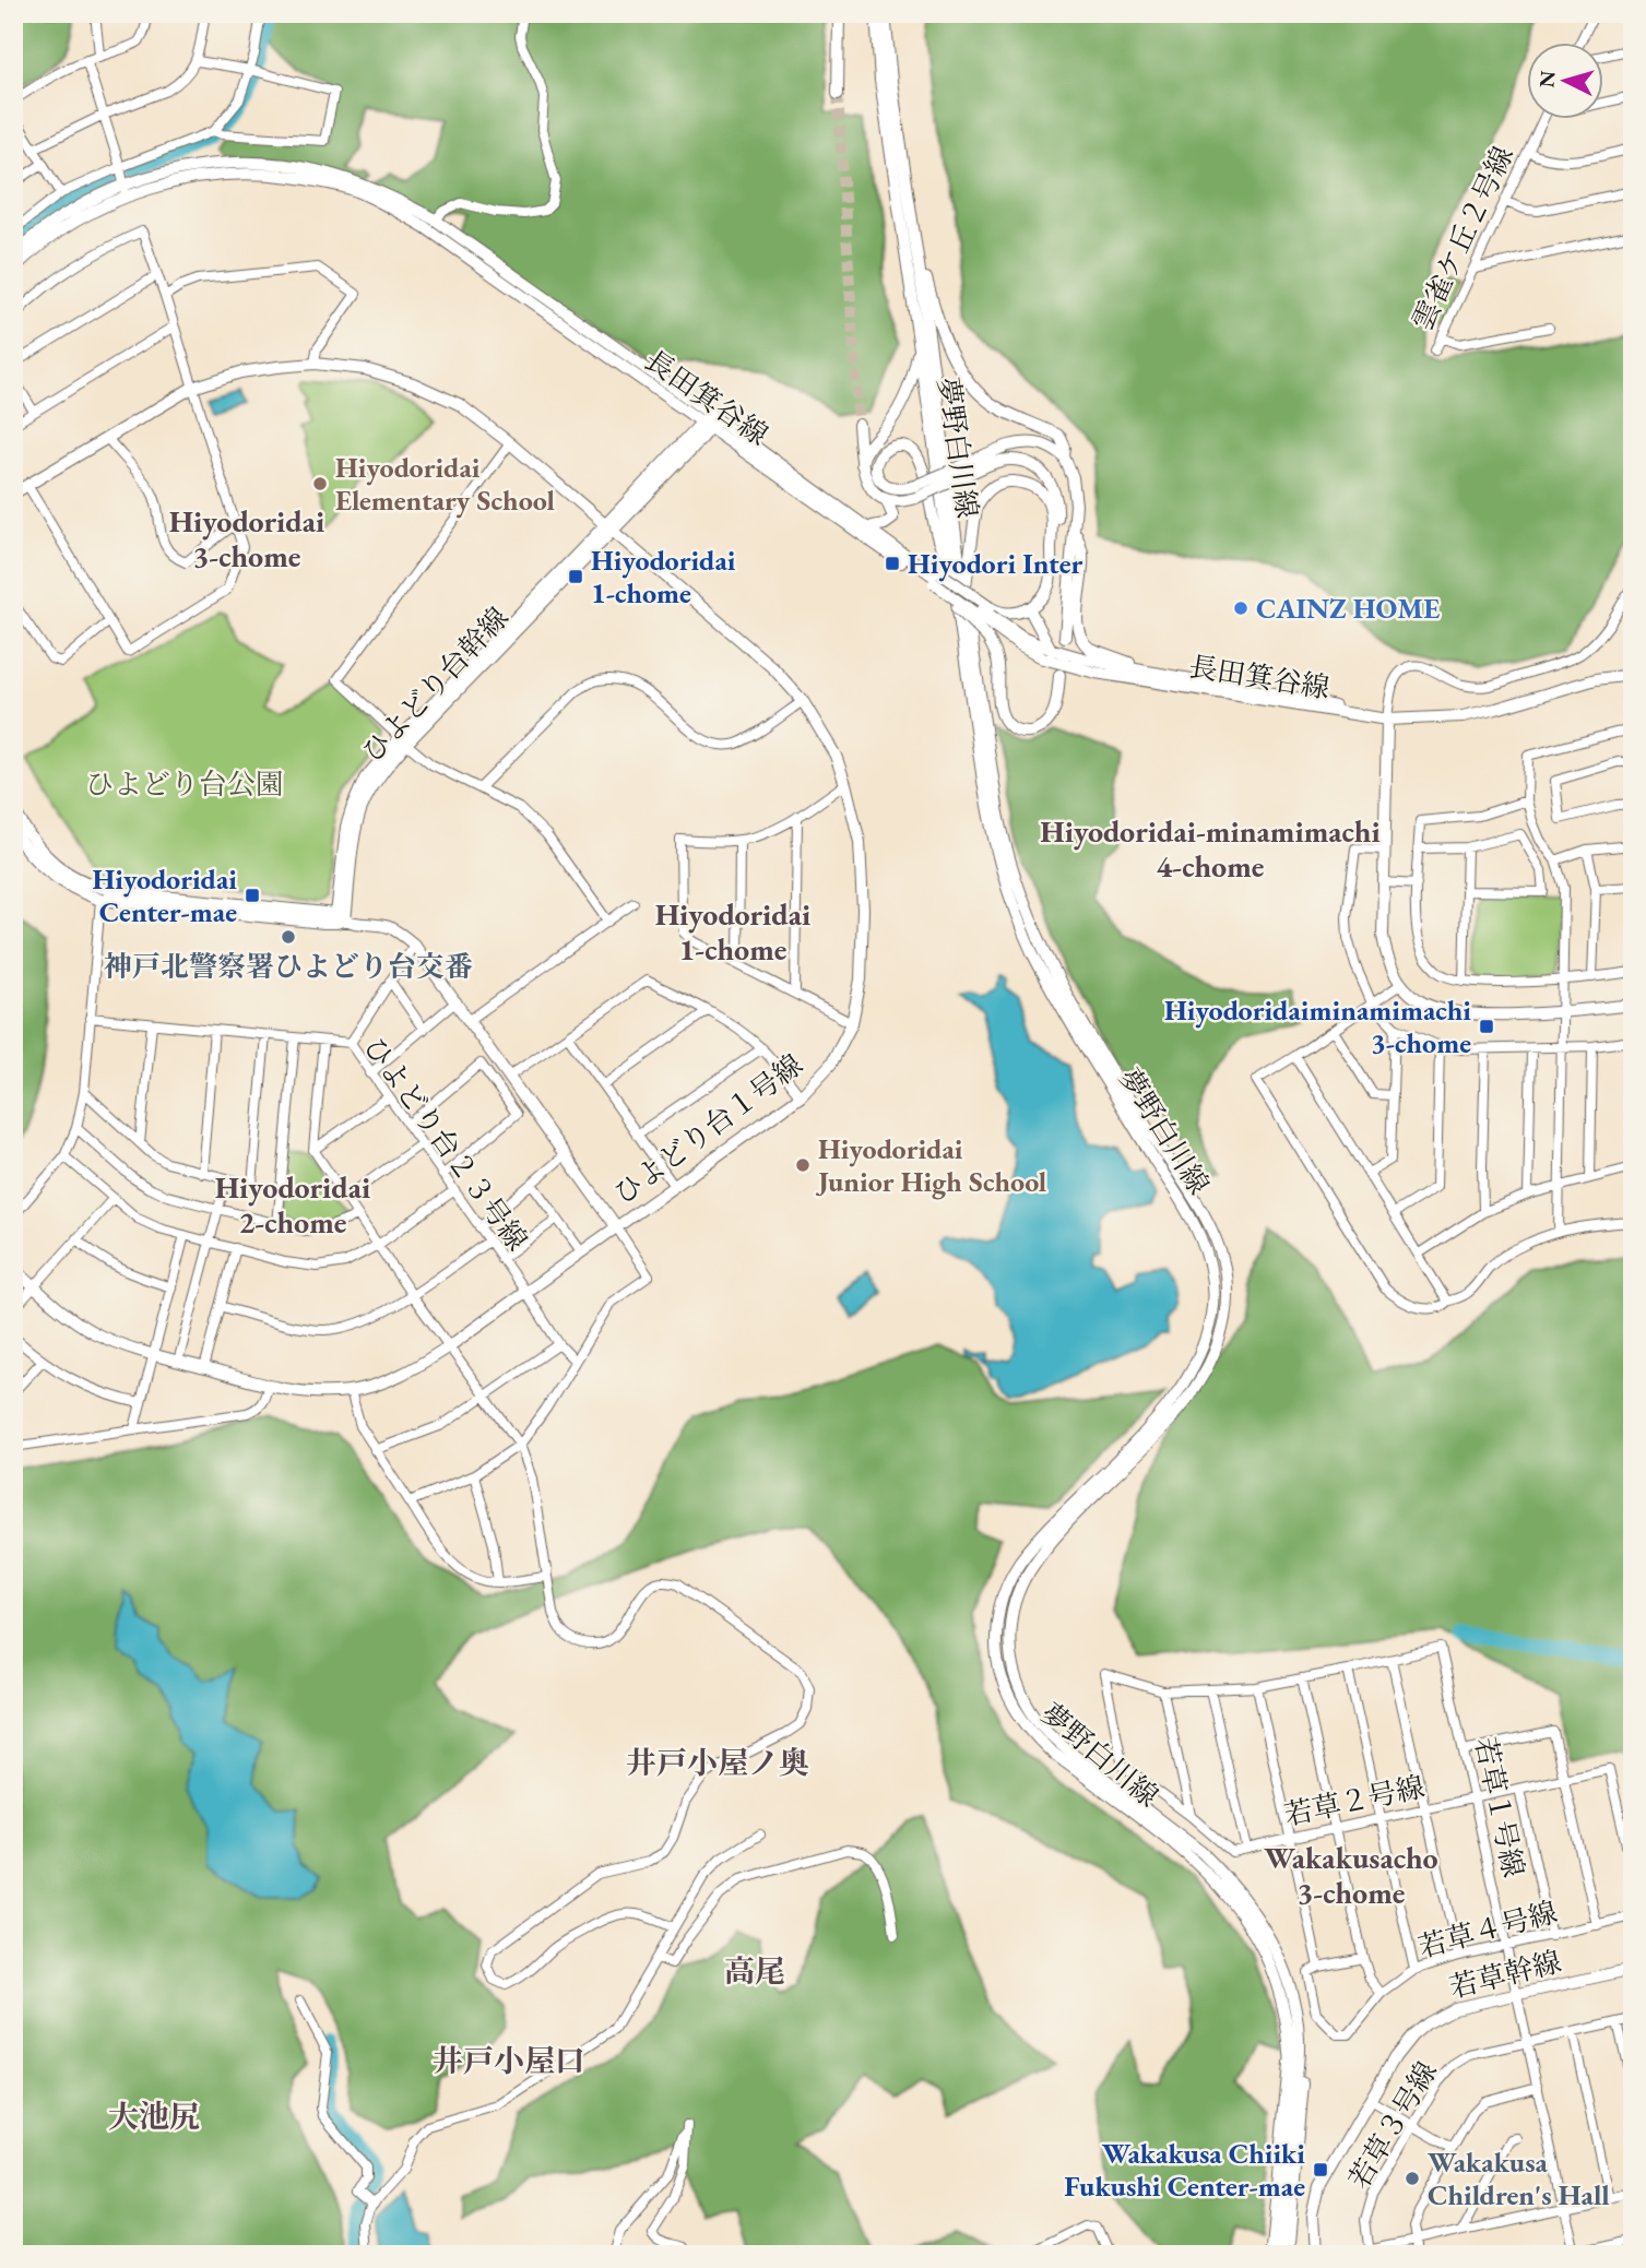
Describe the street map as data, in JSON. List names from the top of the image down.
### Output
{
  "streets": {
    "street": [
      "雲雀ケ丘２号線",
      "長田箕谷線",
      "夢野白川線",
      "ひよどり台幹線",
      "ひよどり台１号線",
      "ひよどり台２３号線",
      "若草２号線",
      "若草１号線",
      "若草４号線",
      "若草幹線",
      "若草３号線"
    ]
  },
  "crossings": [
    ["長田箕谷線", "ひよどり台幹線"],
    ["ひよどり台幹線", "ひよどり台１号線"],
    ["ひよどり台１号線", "ひよどり台２３号線"],
    ["若草２号線", "若草１号線"],
    ["若草２号線", "若草４号線"],
    ["若草１号線", "若草４号線"],
    ["若草１号線", "若草幹線"],
    ["若草１号線", "若草３号線"]
  ],
  "districts": [
    "Hiyodoridai 3-chome",
    "Hiyodoridai-minamimachi 4-chome",
    "Hiyodoridai 1-chome",
    "Hiyodoridai 2-chome",
    "井戸小屋ノ奥",
    "Wakakusacho 3-chome",
    "高尾",
    "井戸小屋口",
    "大池尻"
  ],
  "parks": ["ひよどり台公園"],
  "places": {
    "other": [
      "Hiyodoridai Elementary School",
      "CAINZ HOME",
      "神戸北警察署ひよどり台交番",
      "Hiyodoridai Junior High School",
      "Wakakusa Children's Hall"
    ],
    "transit": [
      "Hiyodori Inter",
      "Hiyodoridai 1-chome",
      "Hiyodoridai Center-mae",
      "Hiyodoridaiminamimachi 3-chome",
      "Wakakusa Chiiki Fukushi Center-mae"
    ]
  },
  "north": "left"
}
